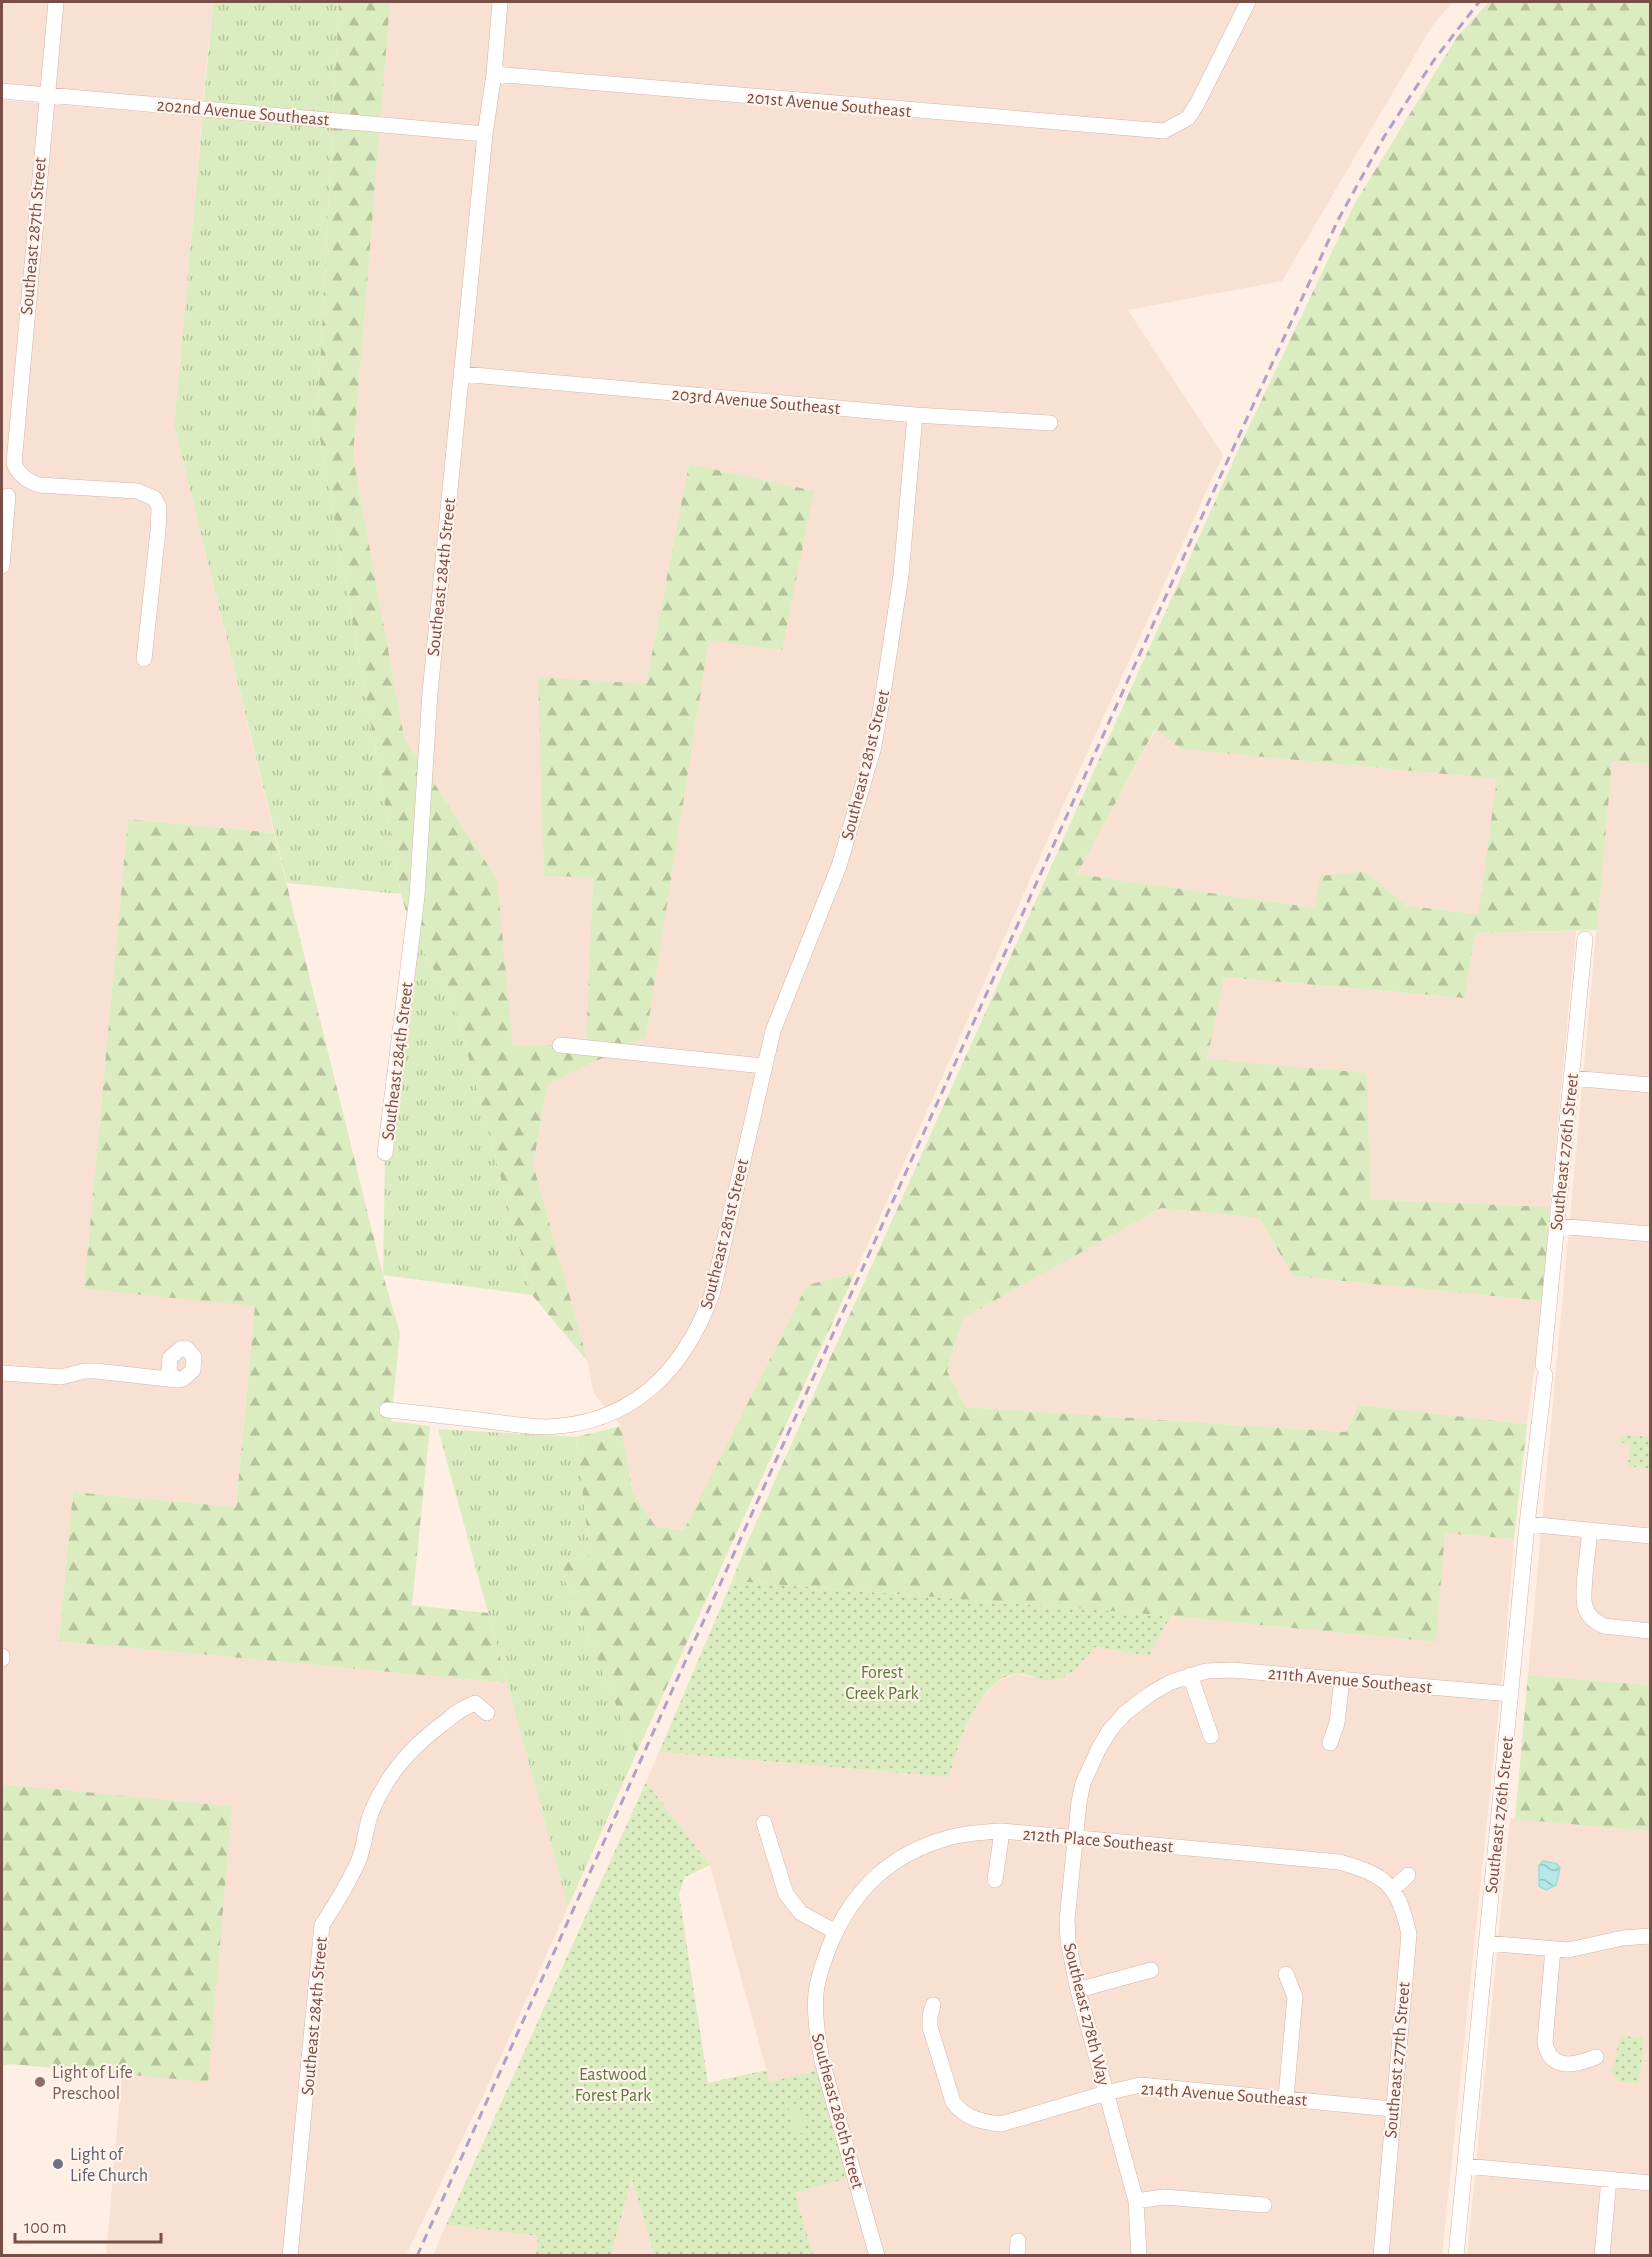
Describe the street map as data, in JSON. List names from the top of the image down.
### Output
{
  "streets": {
    "street": [
      "201st Avenue Southeast",
      "202nd Avenue Southeast",
      "Southeast 287th Street",
      "203rd Avenue Southeast",
      "Southeast 284th Street",
      "Southeast 281st Street",
      "Southeast 276th Street",
      "211th Avenue Southeast",
      "212th Place Southeast",
      "Southeast 278th Way",
      "Southeast 277th Street",
      "214th Avenue Southeast",
      "Southeast 280th Street"
    ]
  },
  "crossings": [
    ["201st Avenue Southeast", "Southeast 284th Street"],
    ["202nd Avenue Southeast", "Southeast 287th Street"],
    ["202nd Avenue Southeast", "Southeast 284th Street"],
    ["203rd Avenue Southeast", "Southeast 284th Street"],
    ["203rd Avenue Southeast", "Southeast 281st Street"],
    ["Southeast 276th Street", "211th Avenue Southeast"],
    ["211th Avenue Southeast", "Southeast 278th Way"],
    ["212th Place Southeast", "Southeast 278th Way"],
    ["212th Place Southeast", "Southeast 277th Street"],
    ["212th Place Southeast", "Southeast 280th Street"],
    ["Southeast 278th Way", "214th Avenue Southeast"],
    ["Southeast 277th Street", "214th Avenue Southeast"]
  ],
  "parks": ["Forest Creek Park", "Eastwood Forest Park"],
  "places": ["Light of Life Preschool", "Light of Life Church"],
  "scale_bar": "100 m"
}
